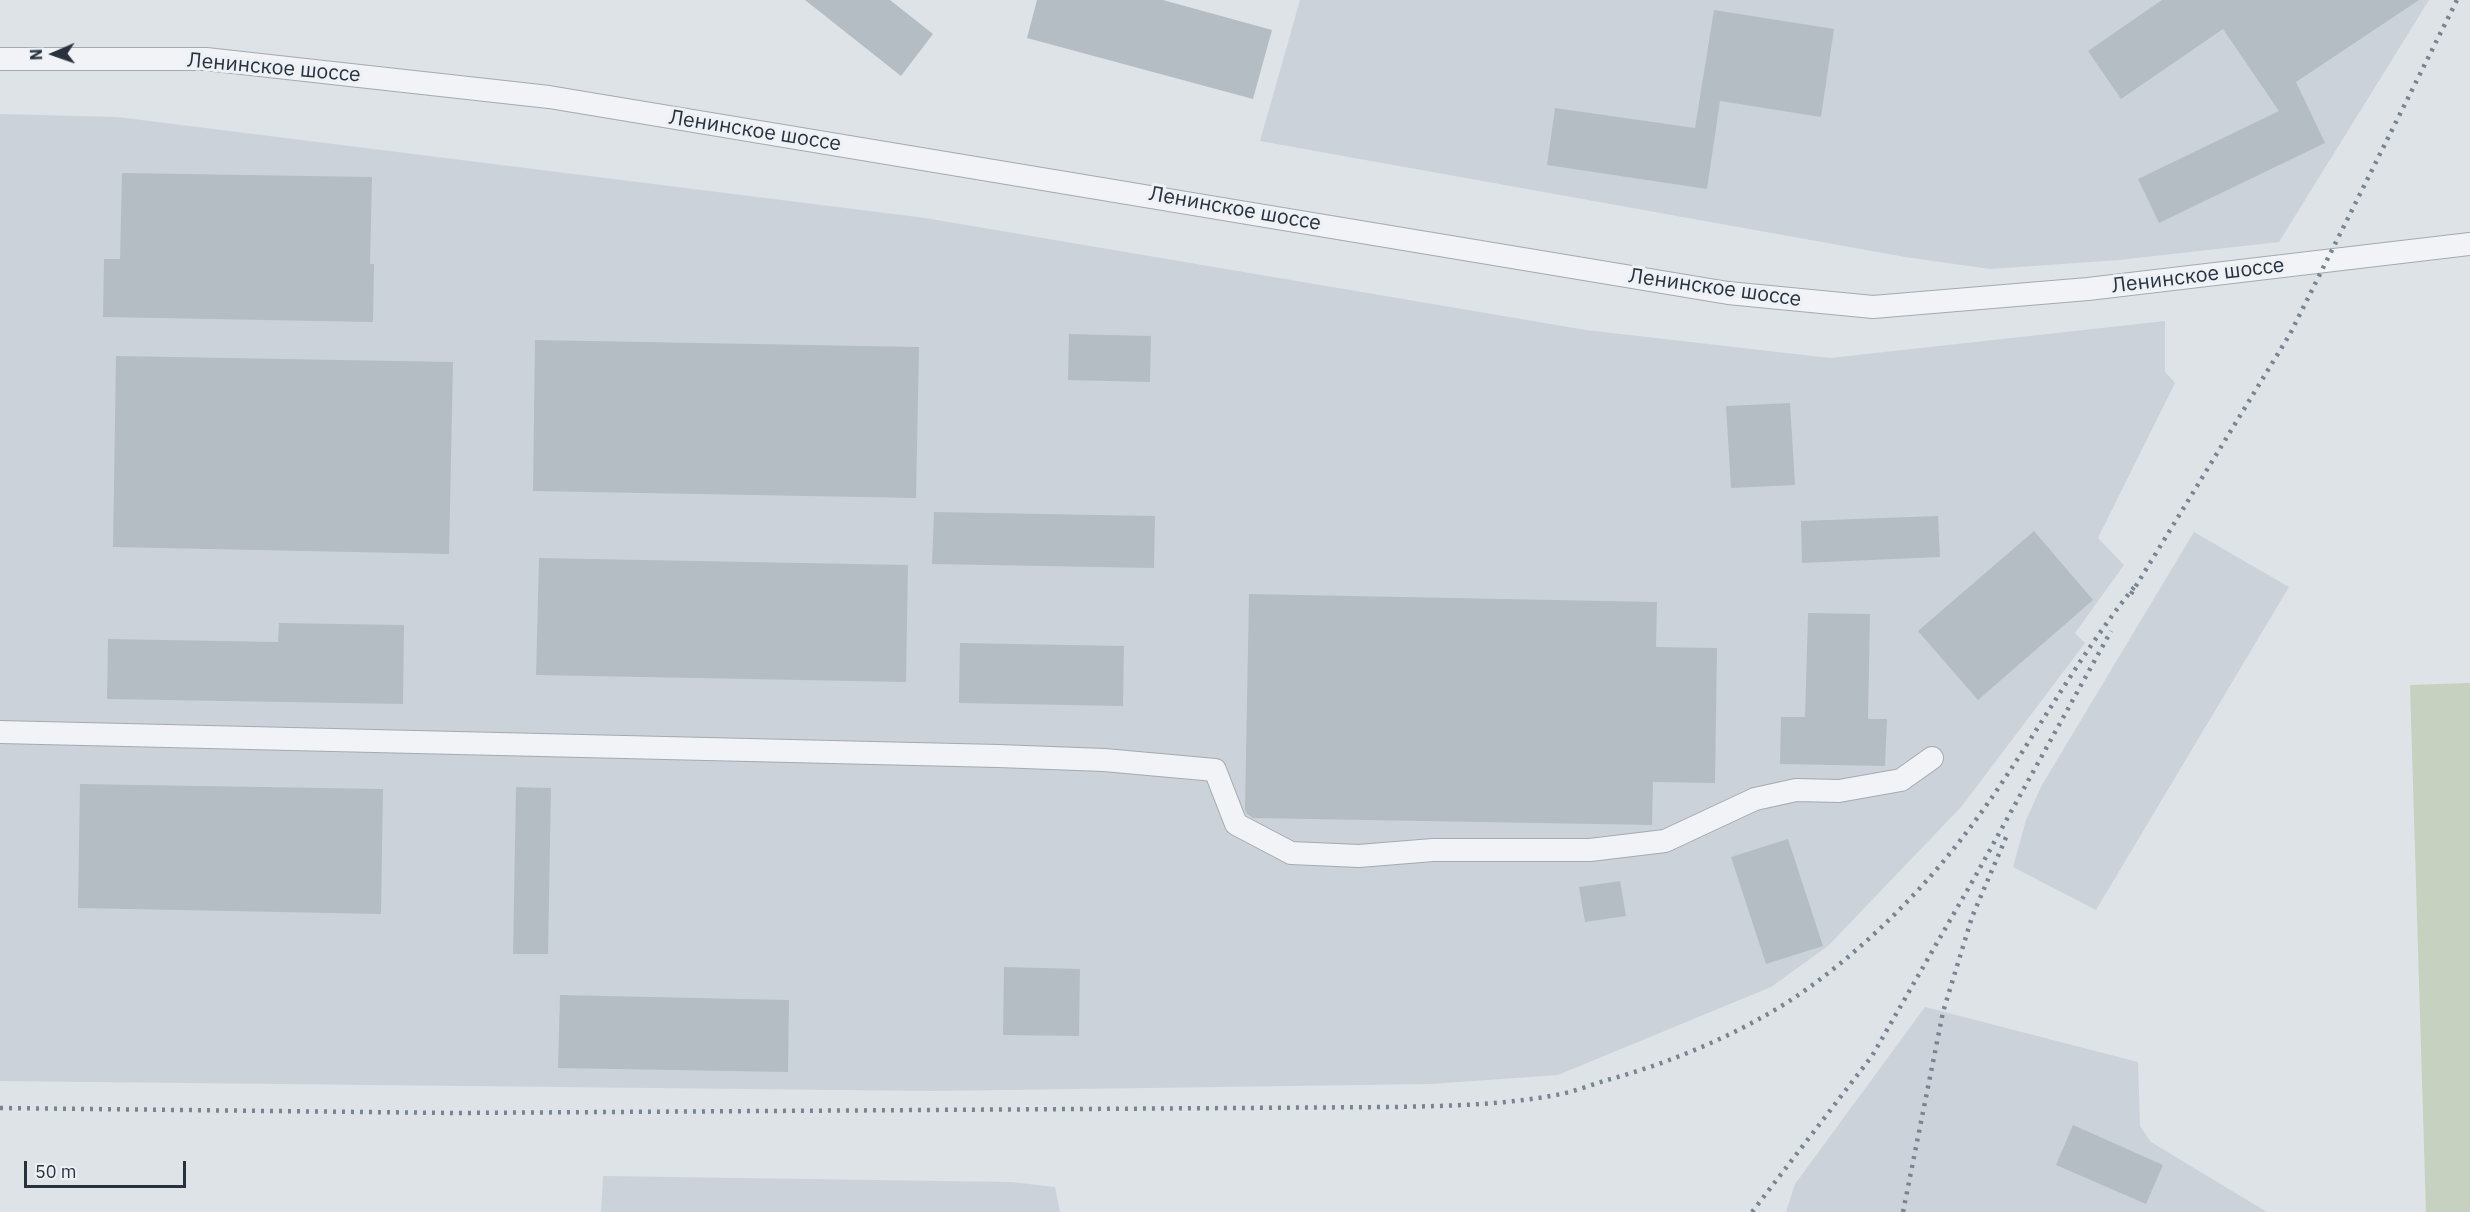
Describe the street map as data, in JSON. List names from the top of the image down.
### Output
{
  "streets": {
    "street": ["Ленинское шоссе"]
  },
  "scale_bar": "50 m",
  "north": "left"
}
